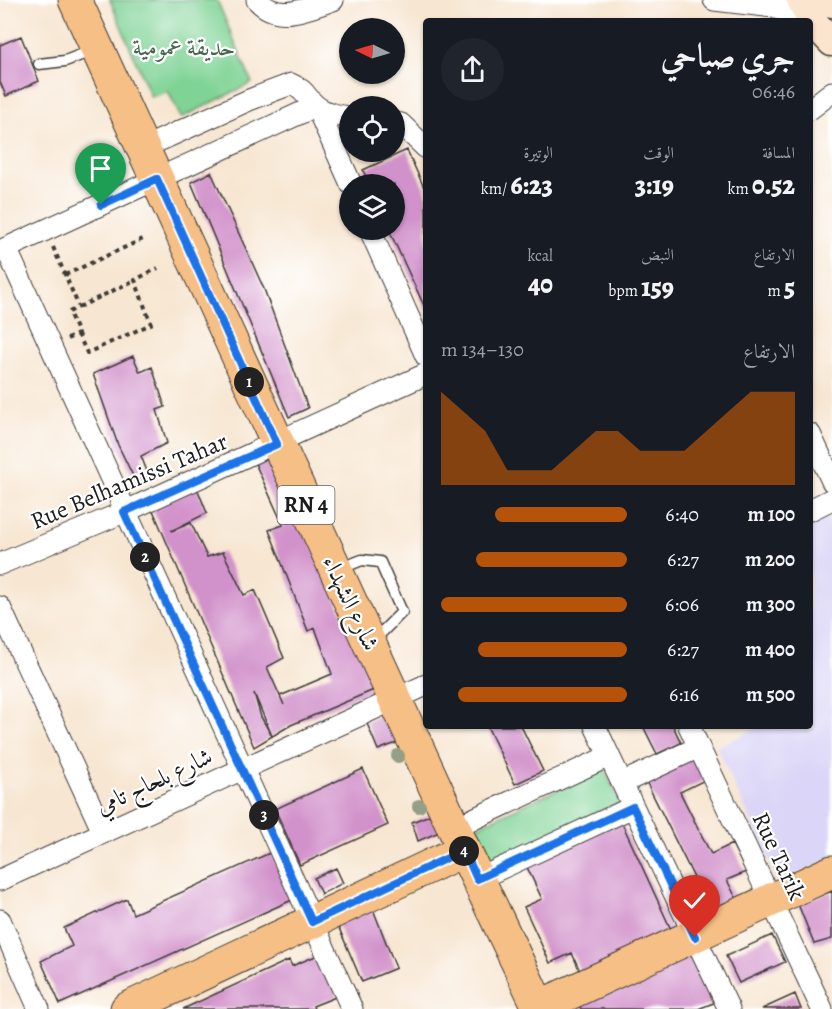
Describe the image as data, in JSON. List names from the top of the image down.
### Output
{
  "streets": {
    "main road": ["RN 4", "شارع الشهداء"],
    "street": ["Rue Belhamissi Tahar", "شارع بلحاج تامي", "Rue Tarik"]
  },
  "crossings": [
    ["Rue Belhamissi Tahar", "شارع الشهداء"],
    ["شارع الشهداء", "شارع بلحاج تامي"]
  ],
  "parks": ["حديقة عمومية"],
  "north": "left",
  "page": {
    "heading": ["جري صباحي", "06:46"],
    "stats": [
      ["المسافة", "0.52 km"],
      ["الوقت", "3:19"],
      ["الوتيرة", "6:23 /km"],
      ["الارتفاع", "5 m"],
      ["النبض", "159 bpm"],
      ["kcal", "40"]
    ],
    "chart": ["الارتفاع", "130–134 m"],
    "pins": [
      "1",
      "2",
      "3",
      "4"
    ],
    "list": [
      {
        "name": "100 m",
        "note": "6:40"
      },
      {
        "name": "200 m",
        "note": "6:27"
      },
      {
        "name": "300 m",
        "note": "6:06"
      },
      {
        "name": "400 m",
        "note": "6:27"
      },
      {
        "name": "500 m",
        "note": "6:16"
      }
    ]
  }
}
